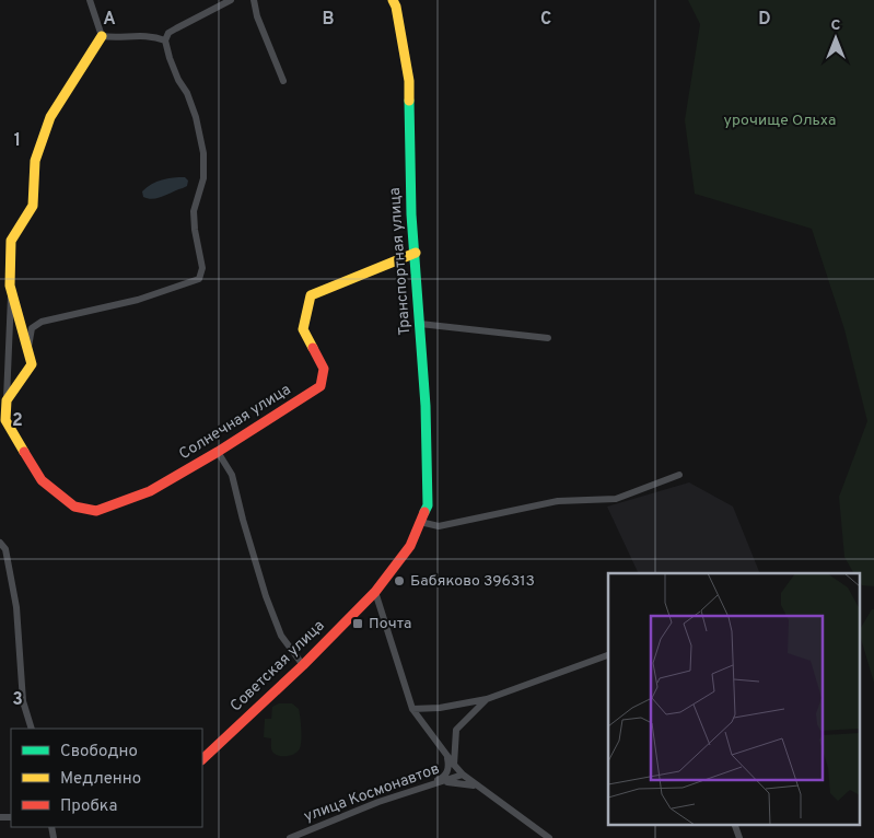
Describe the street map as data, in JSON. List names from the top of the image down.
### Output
{
  "streets": {
    "street": [
      "Транспортная улица",
      "Солнечная улица",
      "Советская улица",
      "улица Космонавтов"
    ]
  },
  "crossings": [
    ["Транспортная улица", "Солнечная улица"],
    ["Транспортная улица", "Советская улица"]
  ],
  "parks": ["урочище Ольха"],
  "places": {
    "other": ["Бабяково 396313"],
    "transit": ["Почта"]
  },
  "legend": ["Свободно", "Медленно", "Пробка"],
  "north": "top",
  "grid": {
    "columns": [
      "A",
      "B",
      "C",
      "D"
    ],
    "rows": ["1", "2", "3"]
  }
}
